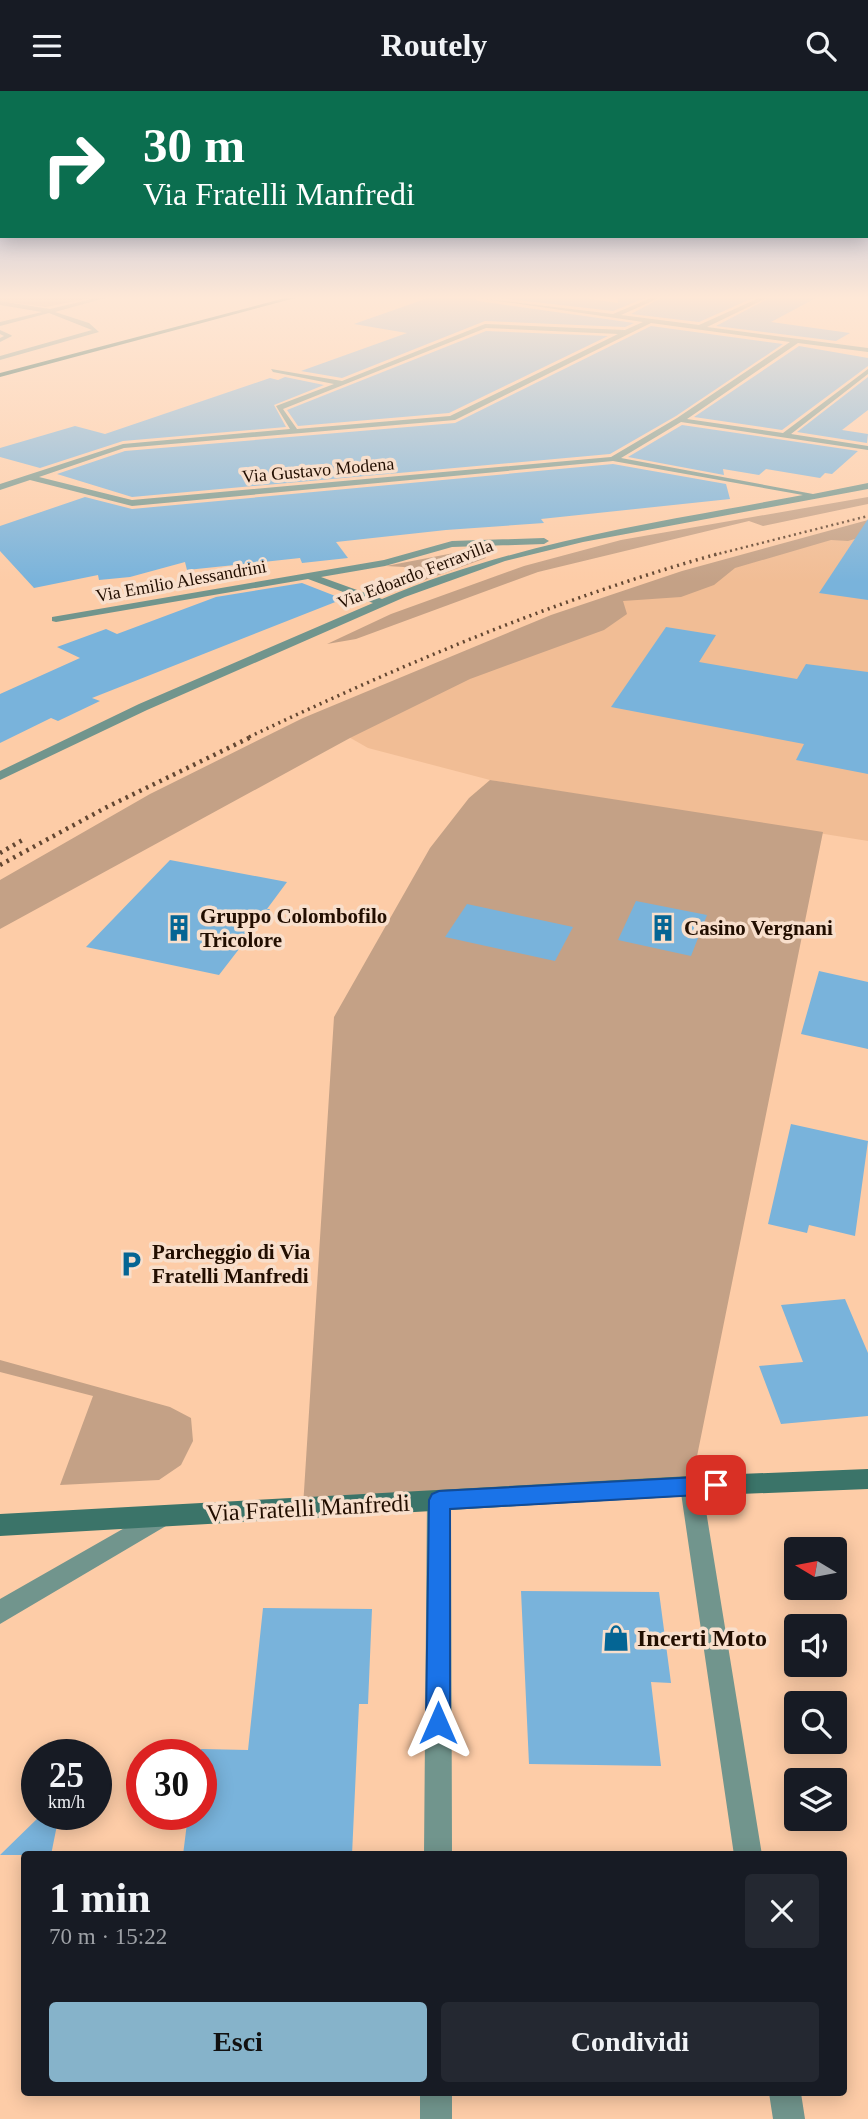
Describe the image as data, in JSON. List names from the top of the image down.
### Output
{
  "streets": {
    "main road": ["Via Fratelli Manfredi"],
    "street": ["Via Gustavo Modena", "Via Edoardo Ferravilla", "Via Emilio Alessandrini"]
  },
  "crossings": [
    ["Via Gustavo Modena", "Via Edoardo Ferravilla"],
    ["Via Edoardo Ferravilla", "Via Emilio Alessandrini"]
  ],
  "places": {
    "building": ["Gruppo Colombofilo Tricolore", "Casino Vergnani"],
    "parking": ["Parcheggio di Via Fratelli Manfredi"],
    "shop": ["Incerti Moto"]
  },
  "north": "left",
  "page": {
    "header": "Routely",
    "turn": ["30 m", "Via Fratelli Manfredi"],
    "speed": "25 km/h",
    "limit": "30",
    "heading": ["1 min", "70 m · 15:22"],
    "buttons": ["Esci", "Condividi"]
  }
}
